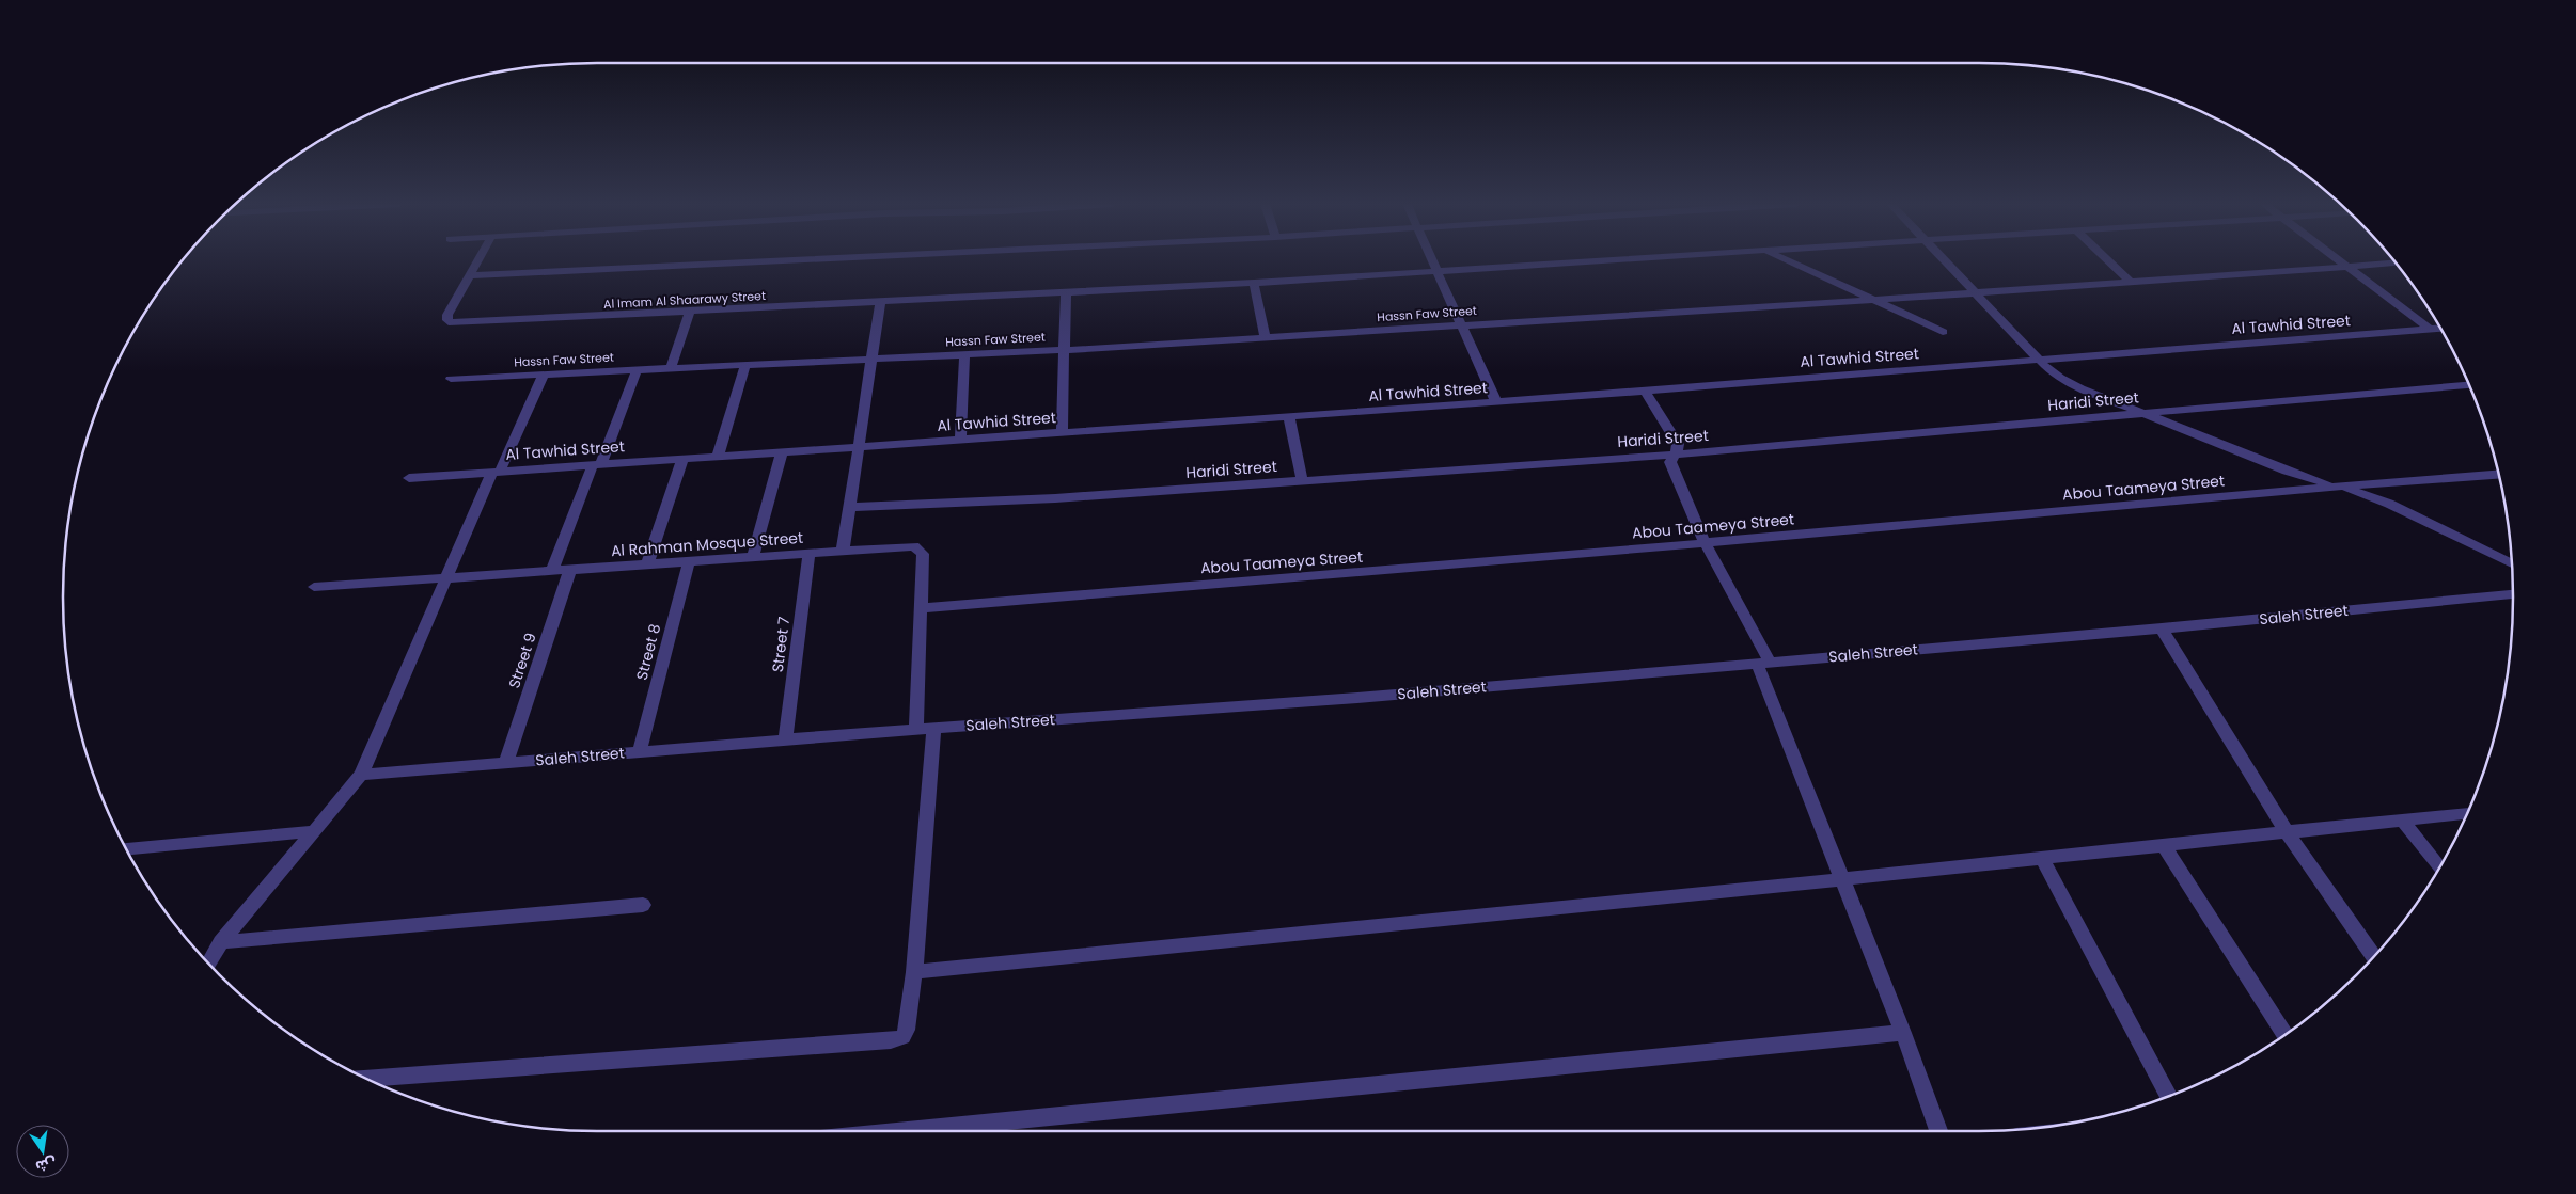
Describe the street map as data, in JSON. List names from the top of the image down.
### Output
{
  "streets": {
    "street": [
      "Al Imam Al Shaarawy Street",
      "Hassn Faw Street",
      "Al Tawhid Street",
      "Haridi Street",
      "Abou Taameya Street",
      "Al Rahman Mosque Street",
      "Saleh Street",
      "Street 7",
      "Street 8",
      "Street 9"
    ]
  },
  "crossings": [
    ["Abou Taameya Street", "Al Rahman Mosque Street"],
    ["Al Rahman Mosque Street", "Saleh Street"],
    ["Al Rahman Mosque Street", "Street 7"],
    ["Al Rahman Mosque Street", "Street 8"],
    ["Al Rahman Mosque Street", "Street 9"],
    ["Saleh Street", "Street 7"],
    ["Saleh Street", "Street 8"],
    ["Saleh Street", "Street 9"]
  ],
  "north": "bottom"
}
